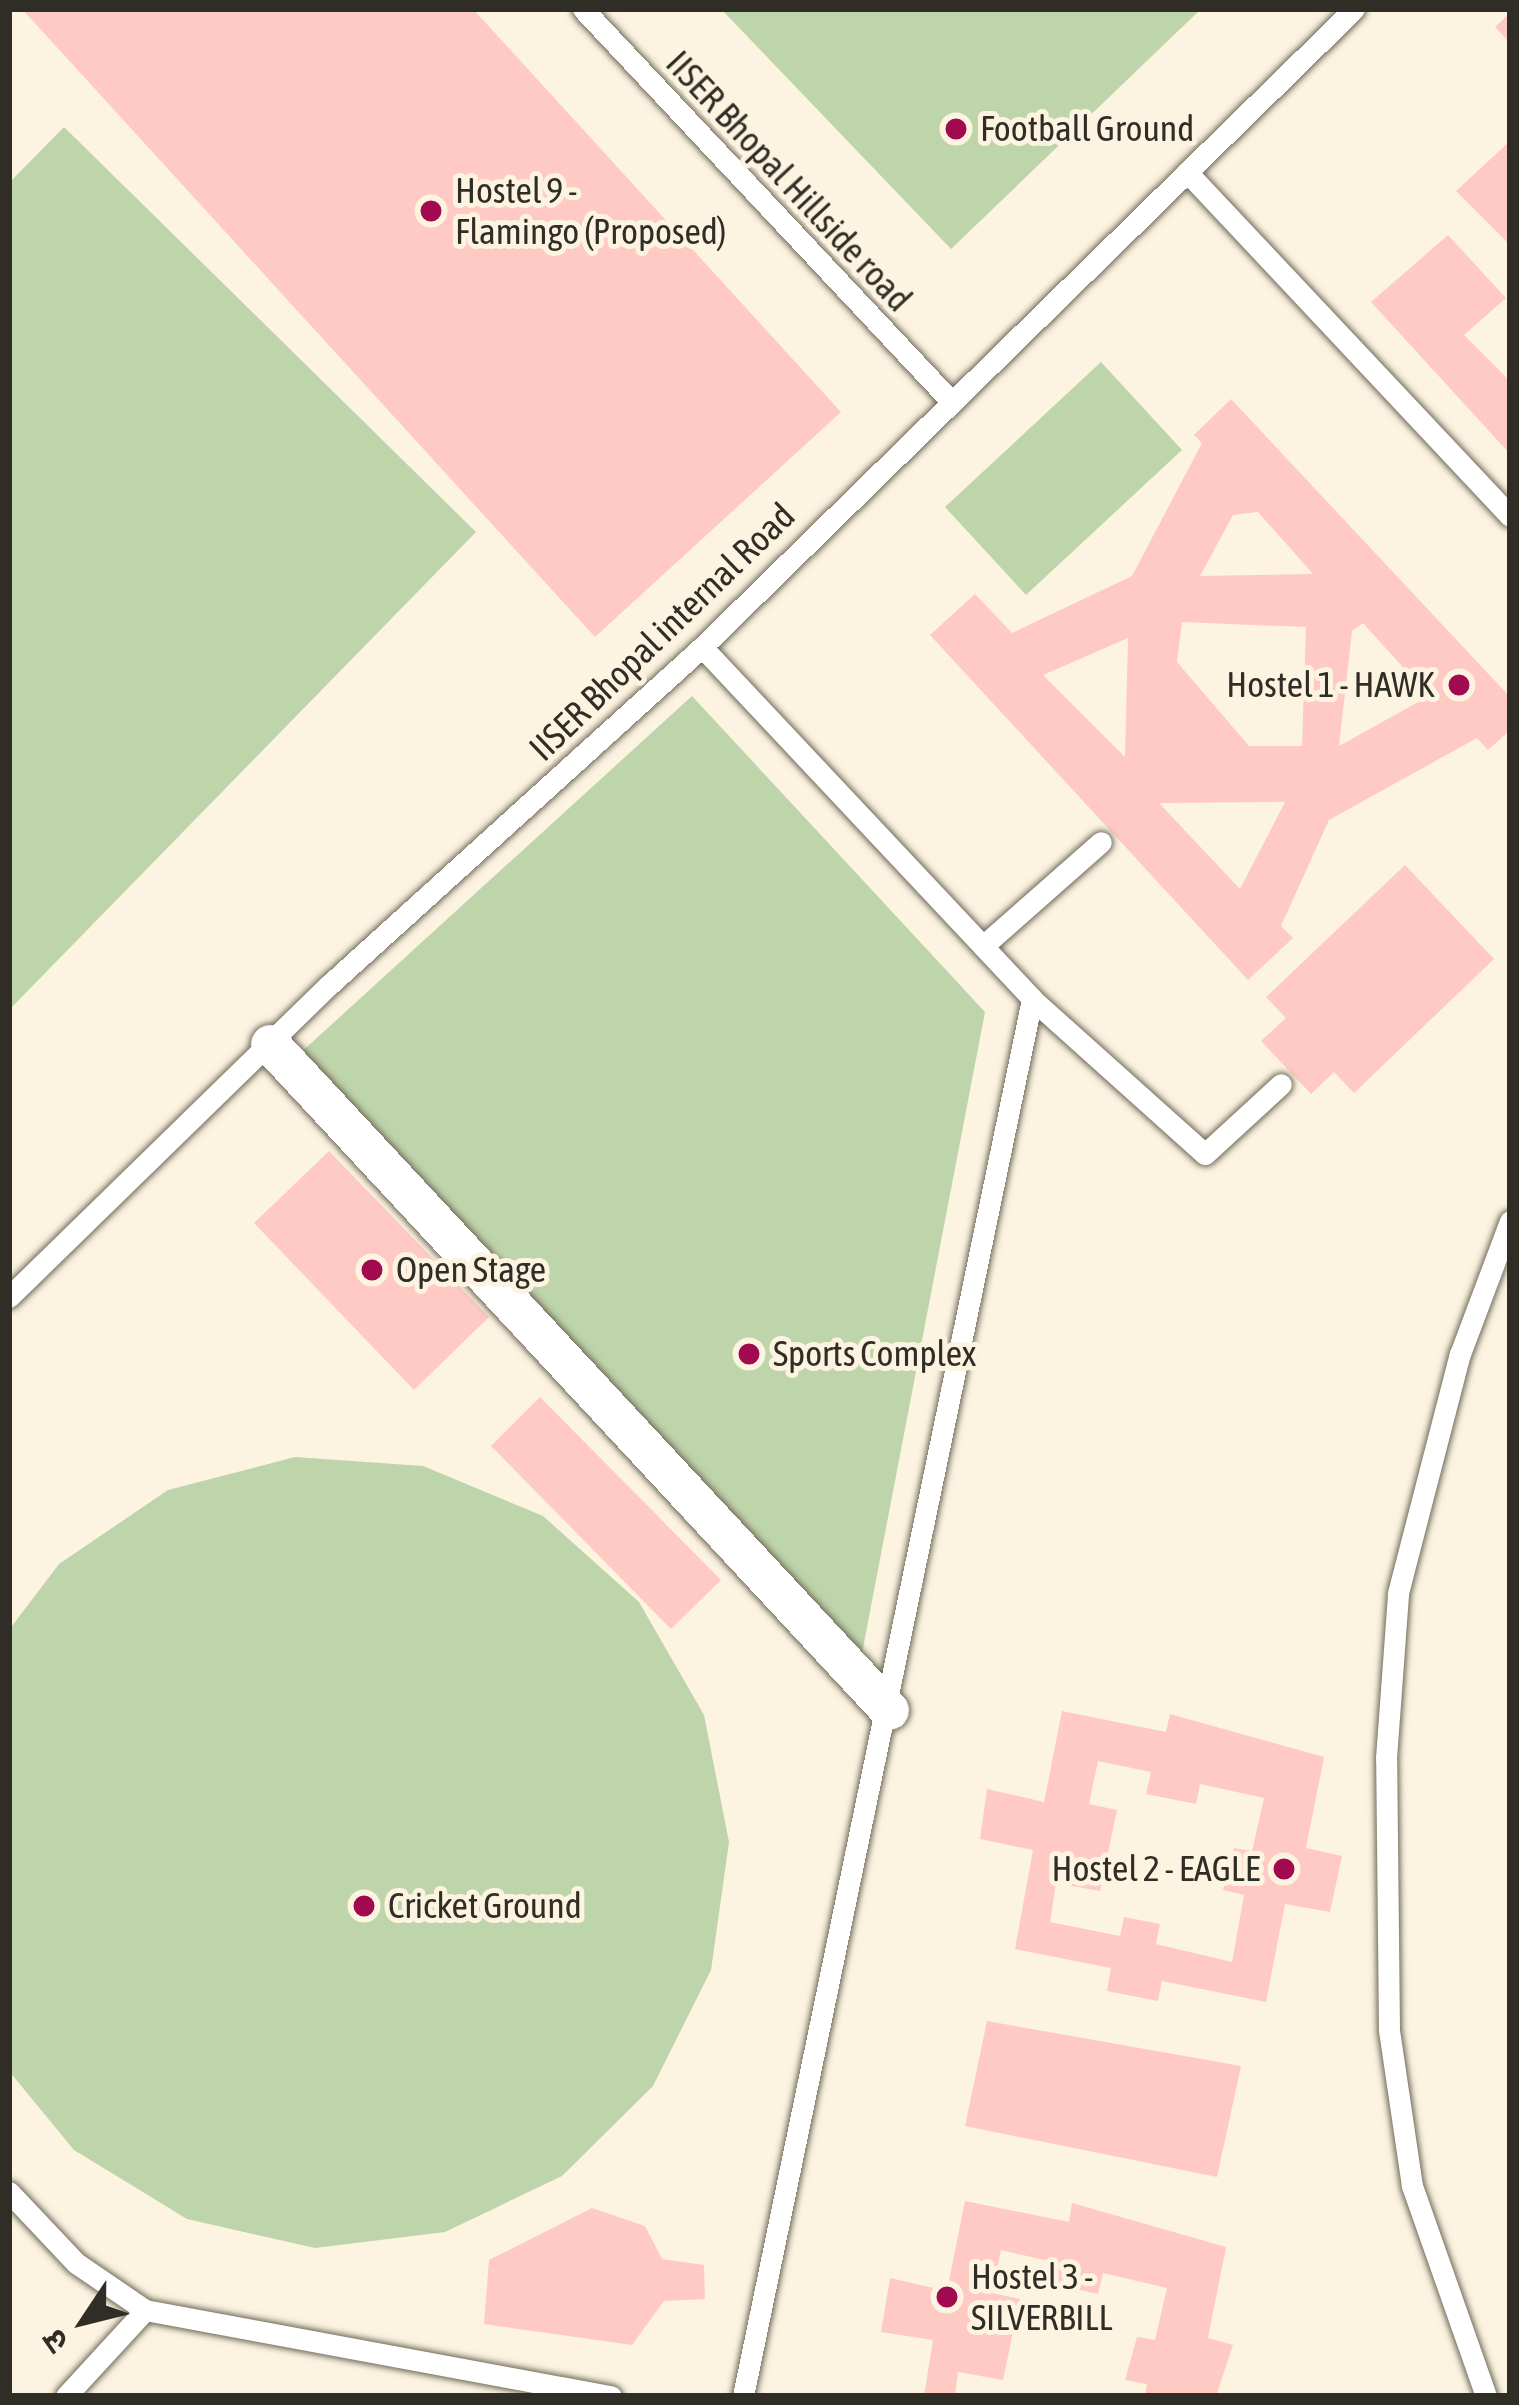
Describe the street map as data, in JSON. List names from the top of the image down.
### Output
{
  "streets": {
    "lane": ["IISER Bhopal Hillside road", "IISER Bhopal internal Road"]
  },
  "crossings": [
    ["IISER Bhopal Hillside road", "IISER Bhopal internal Road"]
  ],
  "places": [
    "Football Ground",
    "Hostel 9 - Flamingo (Proposed)",
    "Hostel 1 - HAWK",
    "Open Stage",
    "Sports Complex",
    "Hostel 2 - EAGLE",
    "Cricket Ground",
    "Hostel 3 - SILVERBILL"
  ],
  "north": "bottom left"
}
